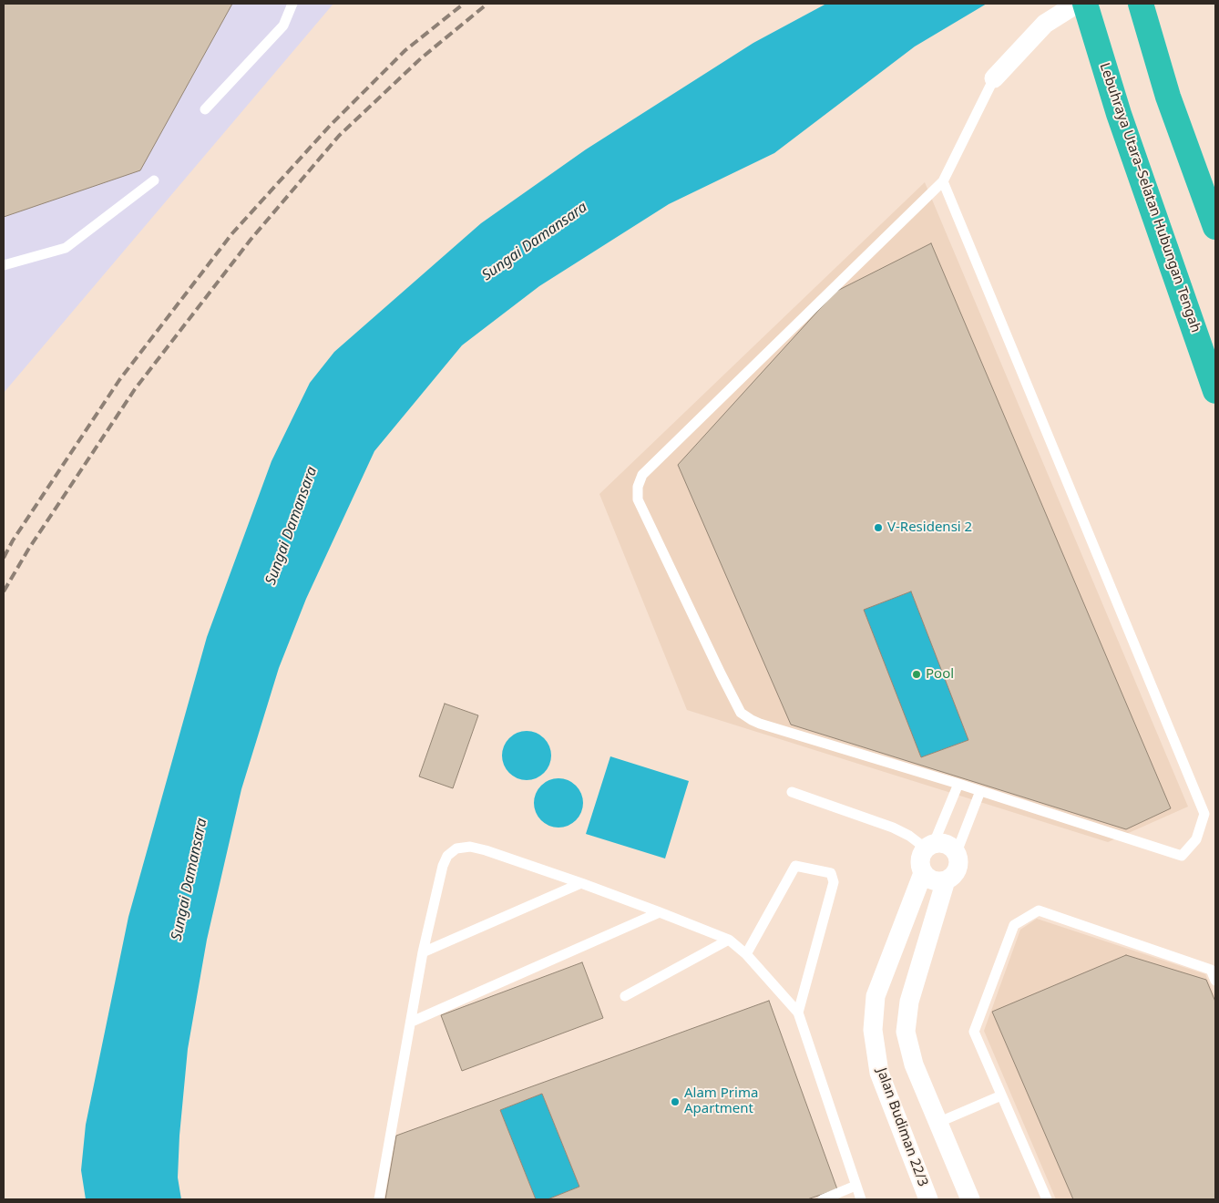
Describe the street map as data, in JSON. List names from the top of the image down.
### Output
{
  "streets": {
    "highway": ["Lebuhraya Utara–Selatan Hubungan Tengah"],
    "street": ["Jalan Budiman 22/3"]
  },
  "water": ["Sungai Damansara"],
  "places": ["V-Residensi 2", "Pool", "Alam Prima Apartment"]
}
